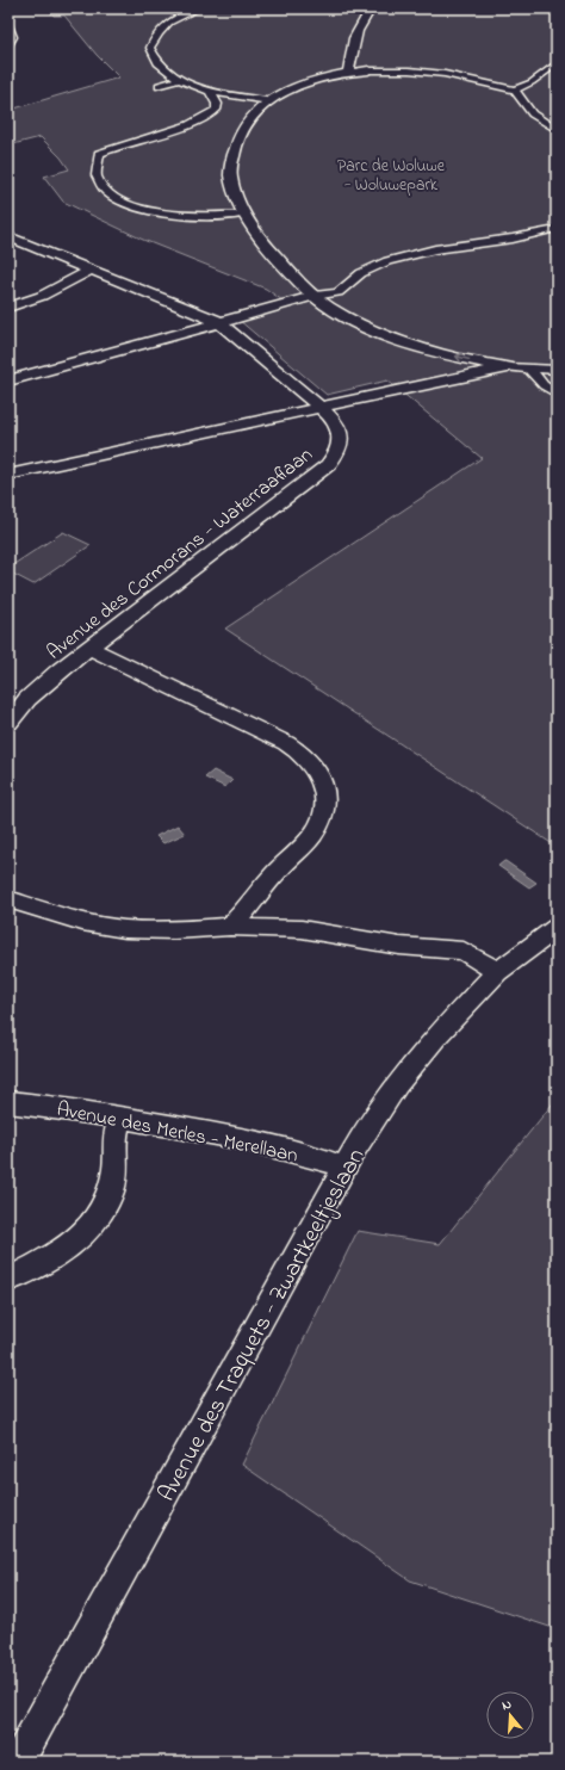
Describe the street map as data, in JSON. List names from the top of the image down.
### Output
{
  "streets": {
    "street": ["Avenue des Cormorans - Waterraaflaan", "Avenue des Merles - Merellaan", "Avenue des Traquets - Zwartkeeltjeslaan"]
  },
  "crossings": [
    ["Avenue des Merles - Merellaan", "Avenue des Traquets - Zwartkeeltjeslaan"]
  ],
  "parks": ["Parc de Woluwe - Woluwepark"],
  "north": "top"
}
